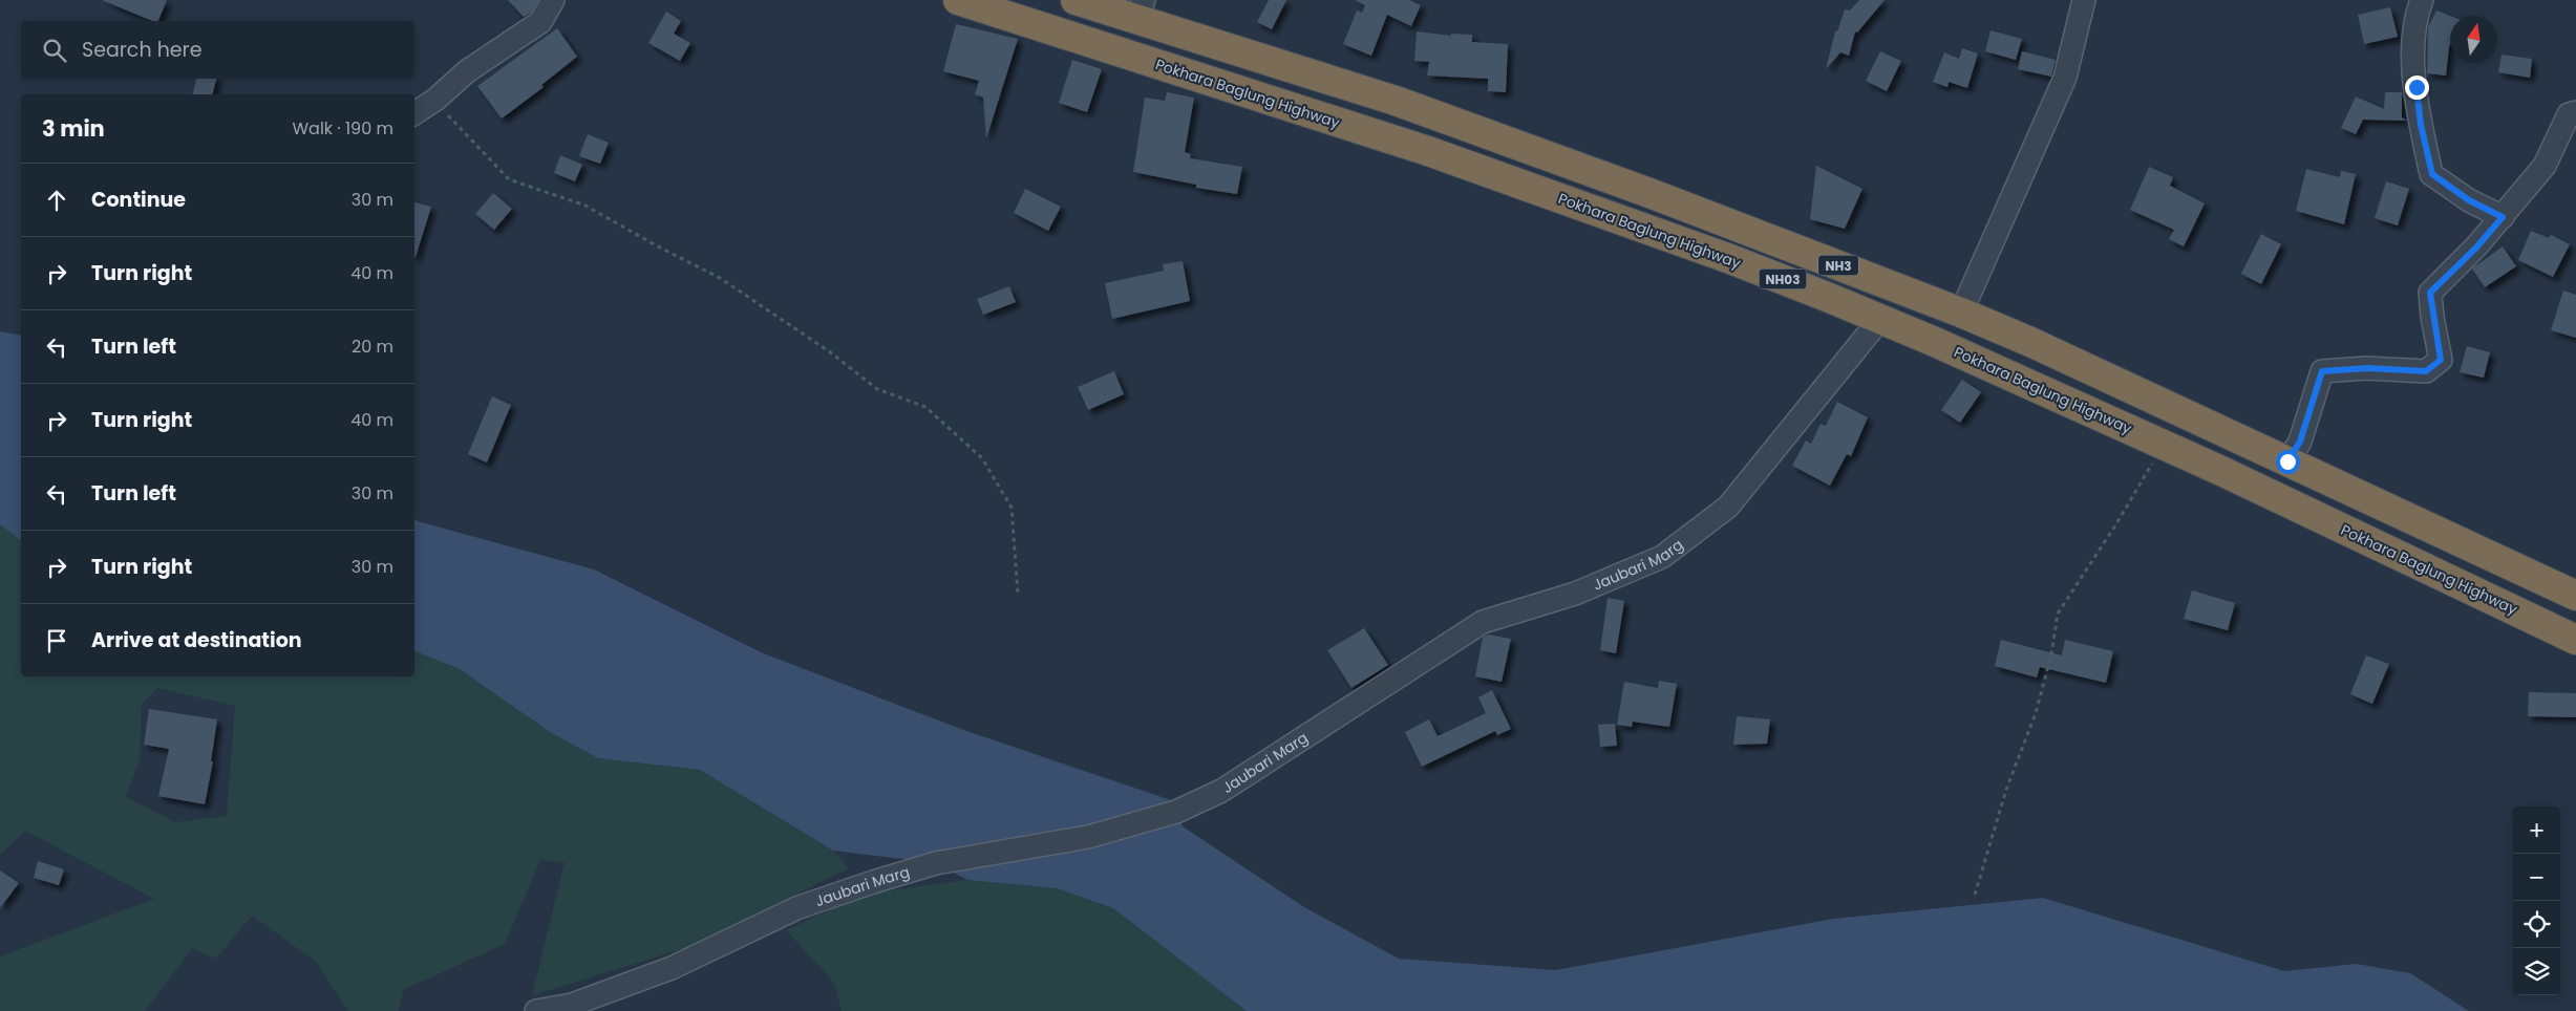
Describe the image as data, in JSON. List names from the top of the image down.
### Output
{
  "streets": {
    "highway": ["Pokhara Baglung Highway", "NH3", "NH03"],
    "street": ["Jaubari Marg"]
  },
  "crossings": [
    ["Pokhara Baglung Highway", "Jaubari Marg"]
  ],
  "north": "top",
  "page": {
    "search": "Search here",
    "heading": ["3 min", "Walk · 190 m"],
    "list": [
      ["Continue", "30 m"],
      ["Turn right", "40 m"],
      ["Turn left", "20 m"],
      ["Turn right", "40 m"],
      ["Turn left", "30 m"],
      ["Turn right", "30 m"],
      "Arrive at destination"
    ],
    "map_buttons": ["+", "−"]
  }
}
